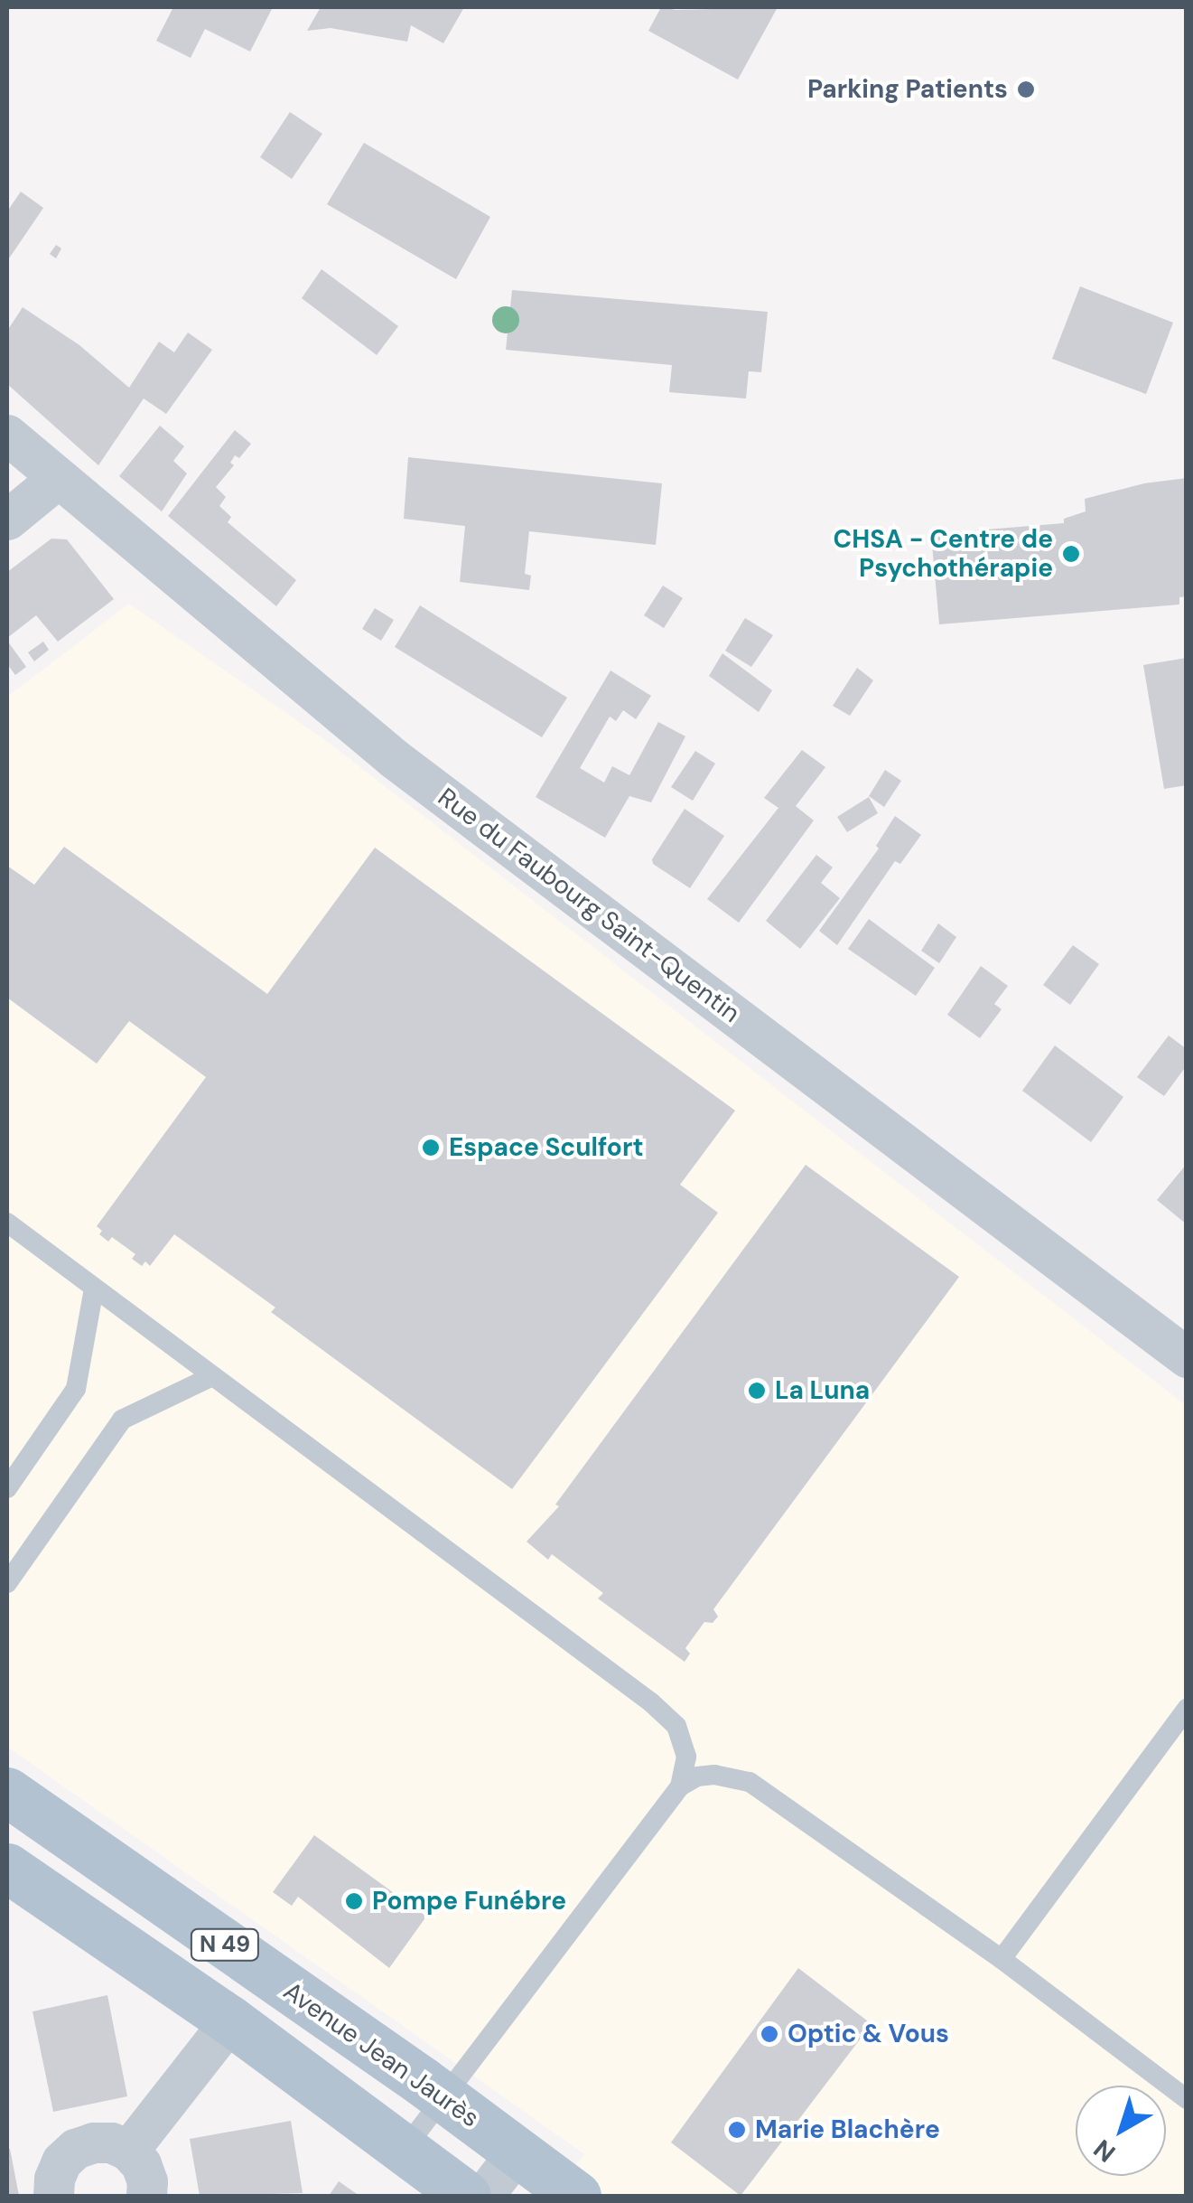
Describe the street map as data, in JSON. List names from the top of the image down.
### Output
{
  "streets": {
    "main road": ["N 49", "Avenue Jean Jaurès"],
    "street": ["Rue du Faubourg Saint-Quentin"]
  },
  "places": [
    "Parking Patients",
    "CHSA - Centre de Psychothérapie",
    "Espace Sculfort",
    "La Luna",
    "Pompe Funébre",
    "Optic & Vous",
    "Marie Blachère"
  ],
  "north": "bottom left"
}
